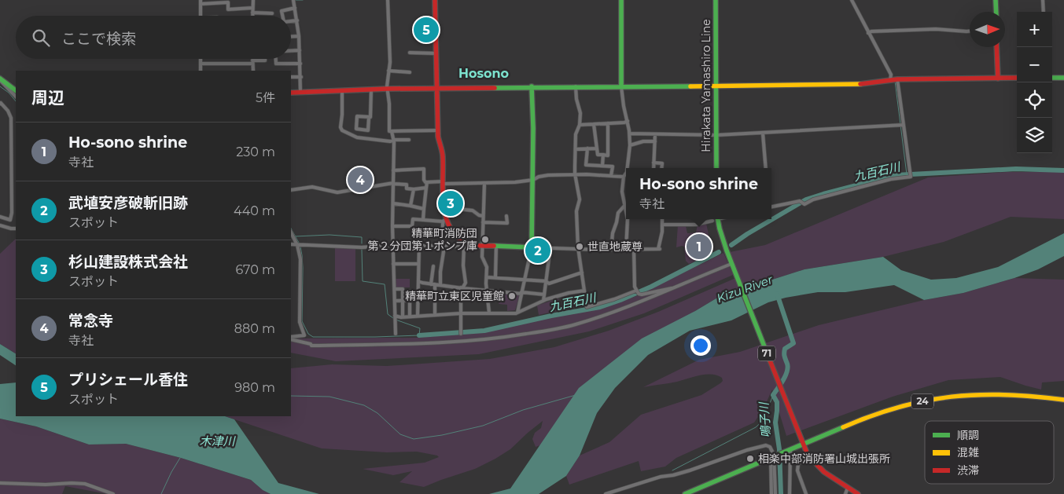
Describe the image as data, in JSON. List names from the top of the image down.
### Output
{
  "streets": {
    "main road": ["Hirakata Yamashiro Line", "71", "24"]
  },
  "crossings": [
    ["71", "24"]
  ],
  "districts": ["Hosono"],
  "water": [
    "九百石川",
    "Kizu River",
    "鳴子川",
    "木津川"
  ],
  "places": [
    "精華町消防団 第２分団第１ポンプ庫",
    "世直地蔵尊",
    "精華町立東区児童館",
    "相楽中部消防署山城出張所"
  ],
  "legend": ["順調", "混雑", "渋滞"],
  "north": "right",
  "page": {
    "map_buttons": ["+", "−"],
    "pins": [
      "5",
      "4",
      "3",
      "1",
      "2"
    ],
    "search": "ここで検索",
    "heading": ["周辺", "5件"],
    "list": [
      {
        "mark": "1",
        "name": "Ho-sono shrine",
        "note": "寺社",
        "value": "230 m"
      },
      {
        "mark": "2",
        "name": "武埴安彦破斬旧跡",
        "note": "スポット",
        "value": "440 m"
      },
      {
        "mark": "3",
        "name": "杉山建設株式会社",
        "note": "スポット",
        "value": "670 m"
      },
      {
        "mark": "4",
        "name": "常念寺",
        "note": "寺社",
        "value": "880 m"
      },
      {
        "mark": "5",
        "name": "プリシェール香住",
        "note": "スポット",
        "value": "980 m"
      }
    ],
    "popup": ["Ho-sono shrine", "寺社"]
  }
}
